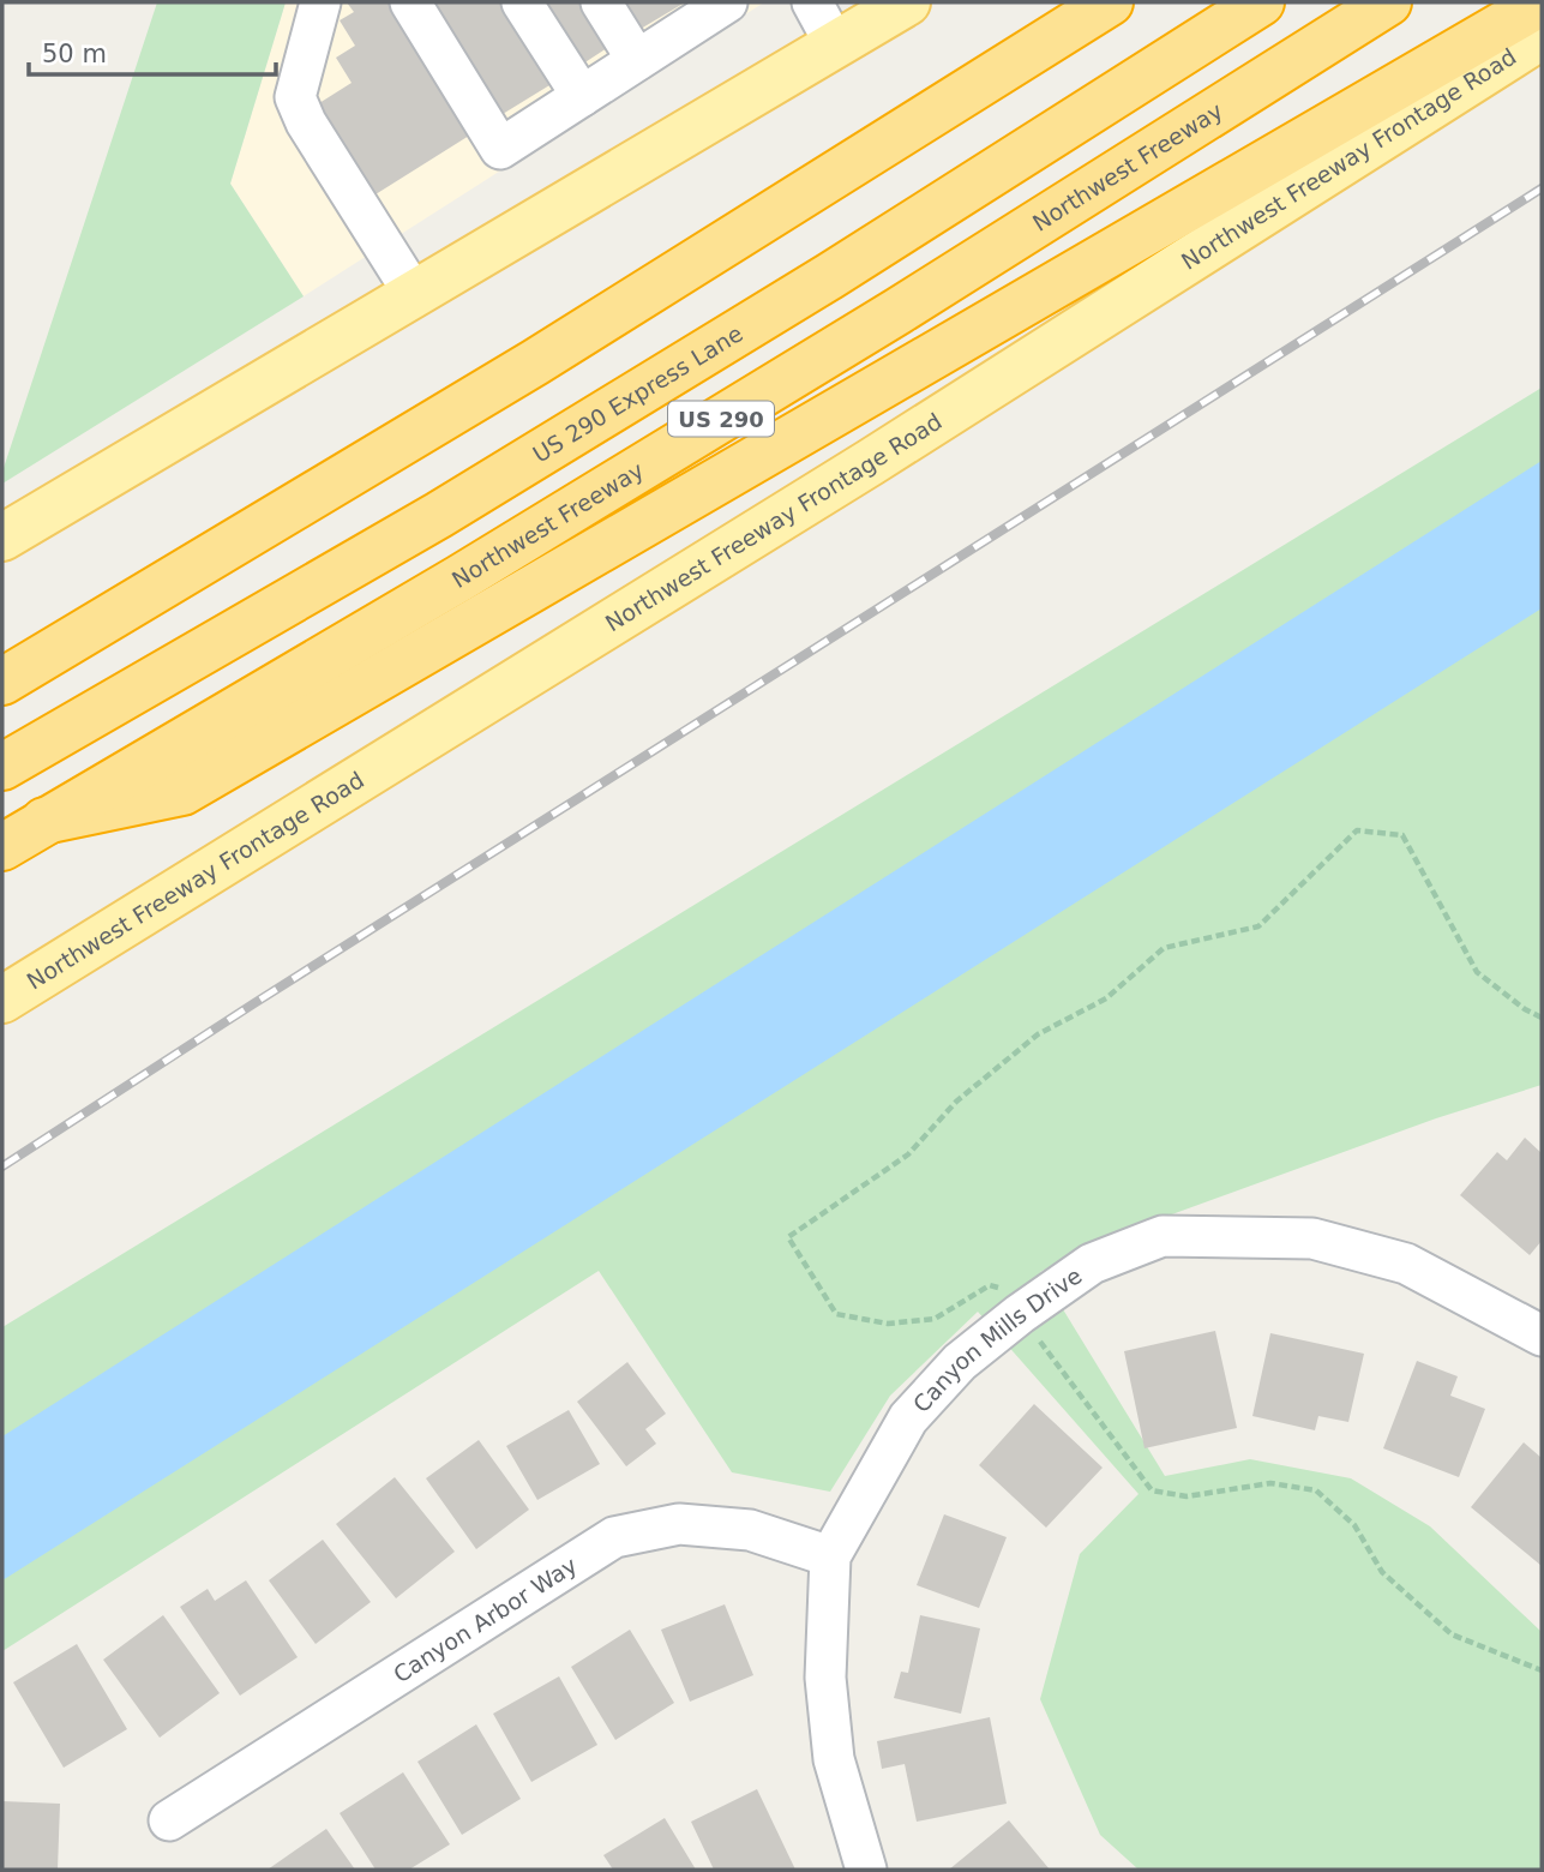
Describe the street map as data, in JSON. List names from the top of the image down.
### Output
{
  "streets": {
    "highway": ["Northwest Freeway", "US 290 Express Lane", "US 290"],
    "main road": ["Northwest Freeway Frontage Road"],
    "street": ["Canyon Mills Drive", "Canyon Arbor Way"]
  },
  "crossings": [
    ["Canyon Mills Drive", "Canyon Arbor Way"]
  ],
  "scale_bar": "50 m"
}
